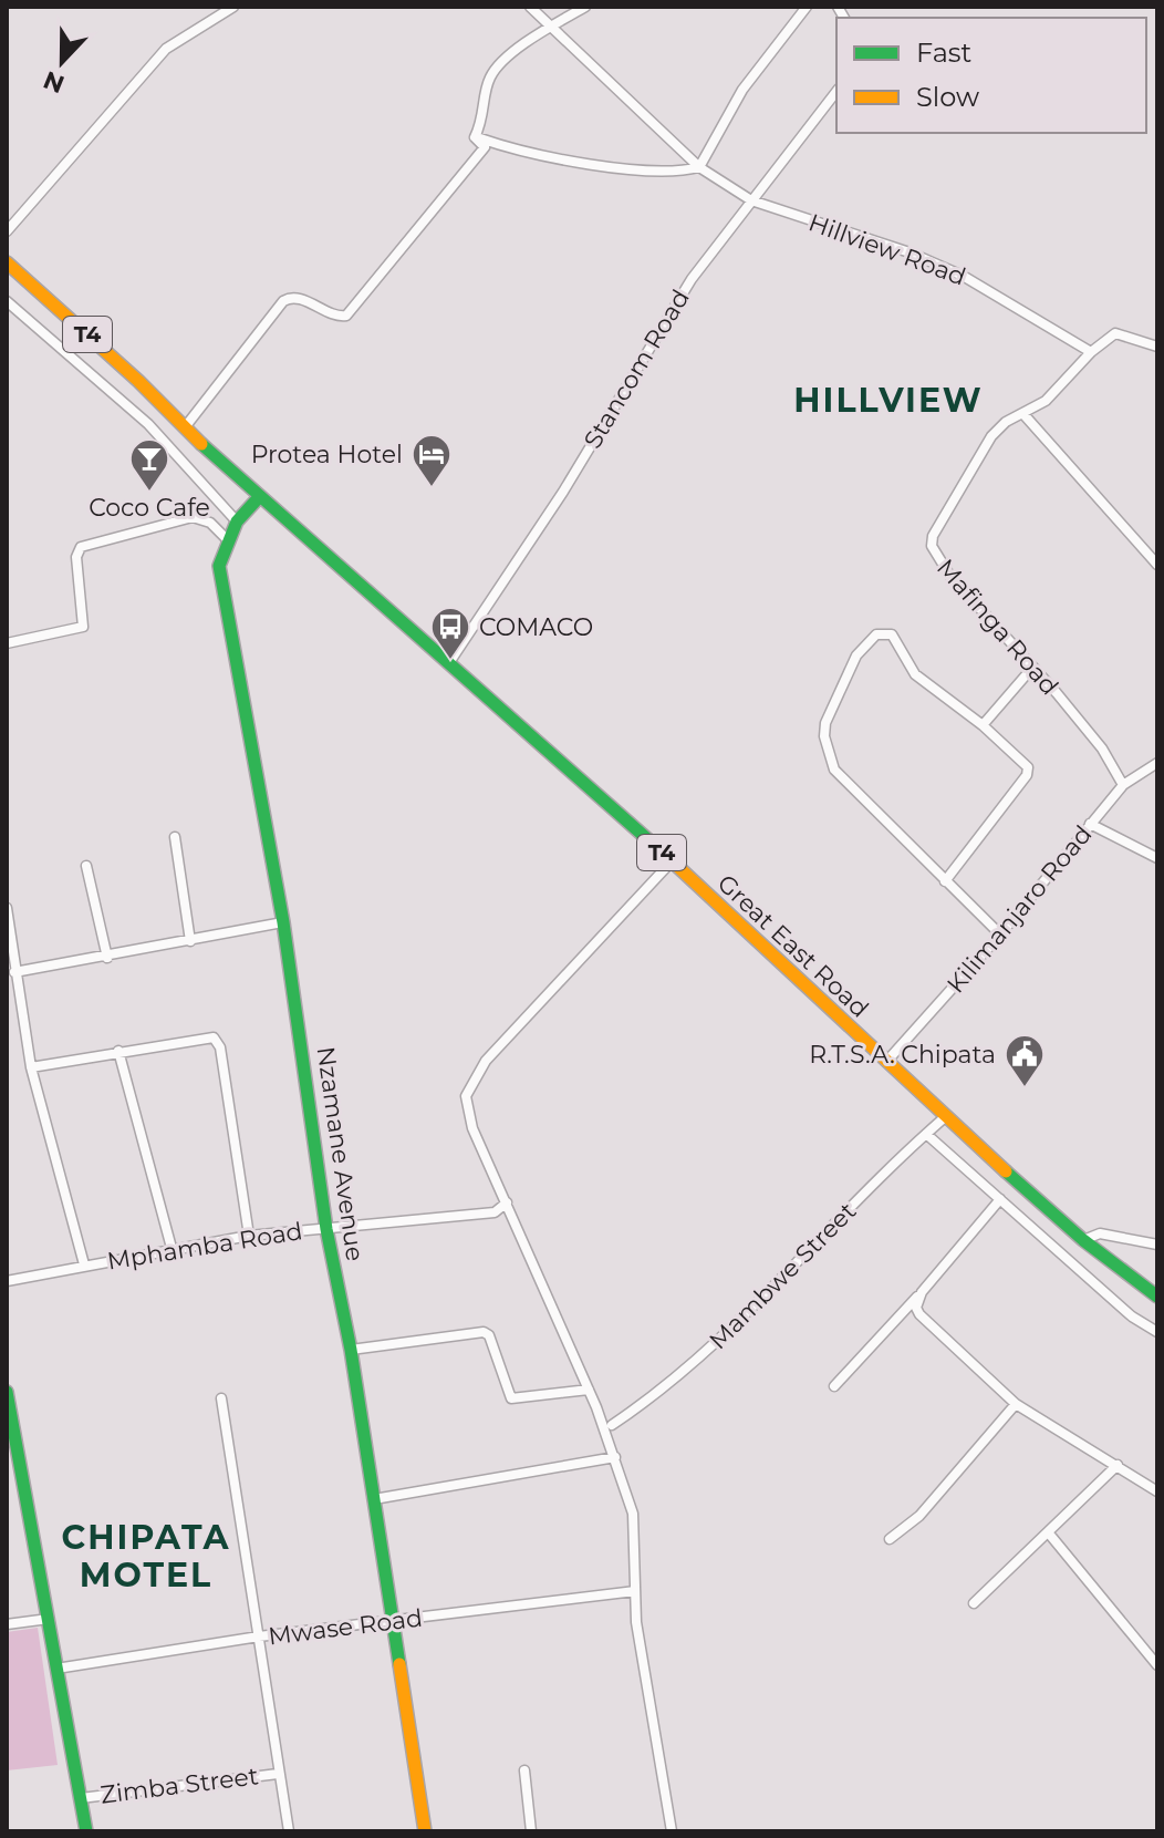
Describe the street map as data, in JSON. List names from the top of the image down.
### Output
{
  "streets": {
    "main road": ["T4", "Great East Road", "Nzamane Avenue"],
    "street": [
      "Hillview Road",
      "Stancom Road",
      "Mafinga Road",
      "Kilimanjaro Road",
      "Mphamba Road",
      "Mambwe Street",
      "Mwase Road",
      "Zimba Street"
    ]
  },
  "crossings": [
    ["Hillview Road", "Stancom Road"],
    ["Hillview Road", "Mafinga Road"],
    ["Stancom Road", "Great East Road"],
    ["Mafinga Road", "Kilimanjaro Road"],
    ["Kilimanjaro Road", "Great East Road"],
    ["Great East Road", "Nzamane Avenue"],
    ["Great East Road", "Mambwe Street"],
    ["Nzamane Avenue", "Mphamba Road"],
    ["Nzamane Avenue", "Mwase Road"]
  ],
  "districts": ["HILLVIEW", "CHIPATA MOTEL"],
  "places": {
    "hotel": ["Protea Hotel"],
    "bar": ["Coco Cafe"],
    "bus stop": ["COMACO"],
    "public building": ["R.T.S.A. Chipata"]
  },
  "legend": ["Fast", "Slow"],
  "north": "bottom"
}
